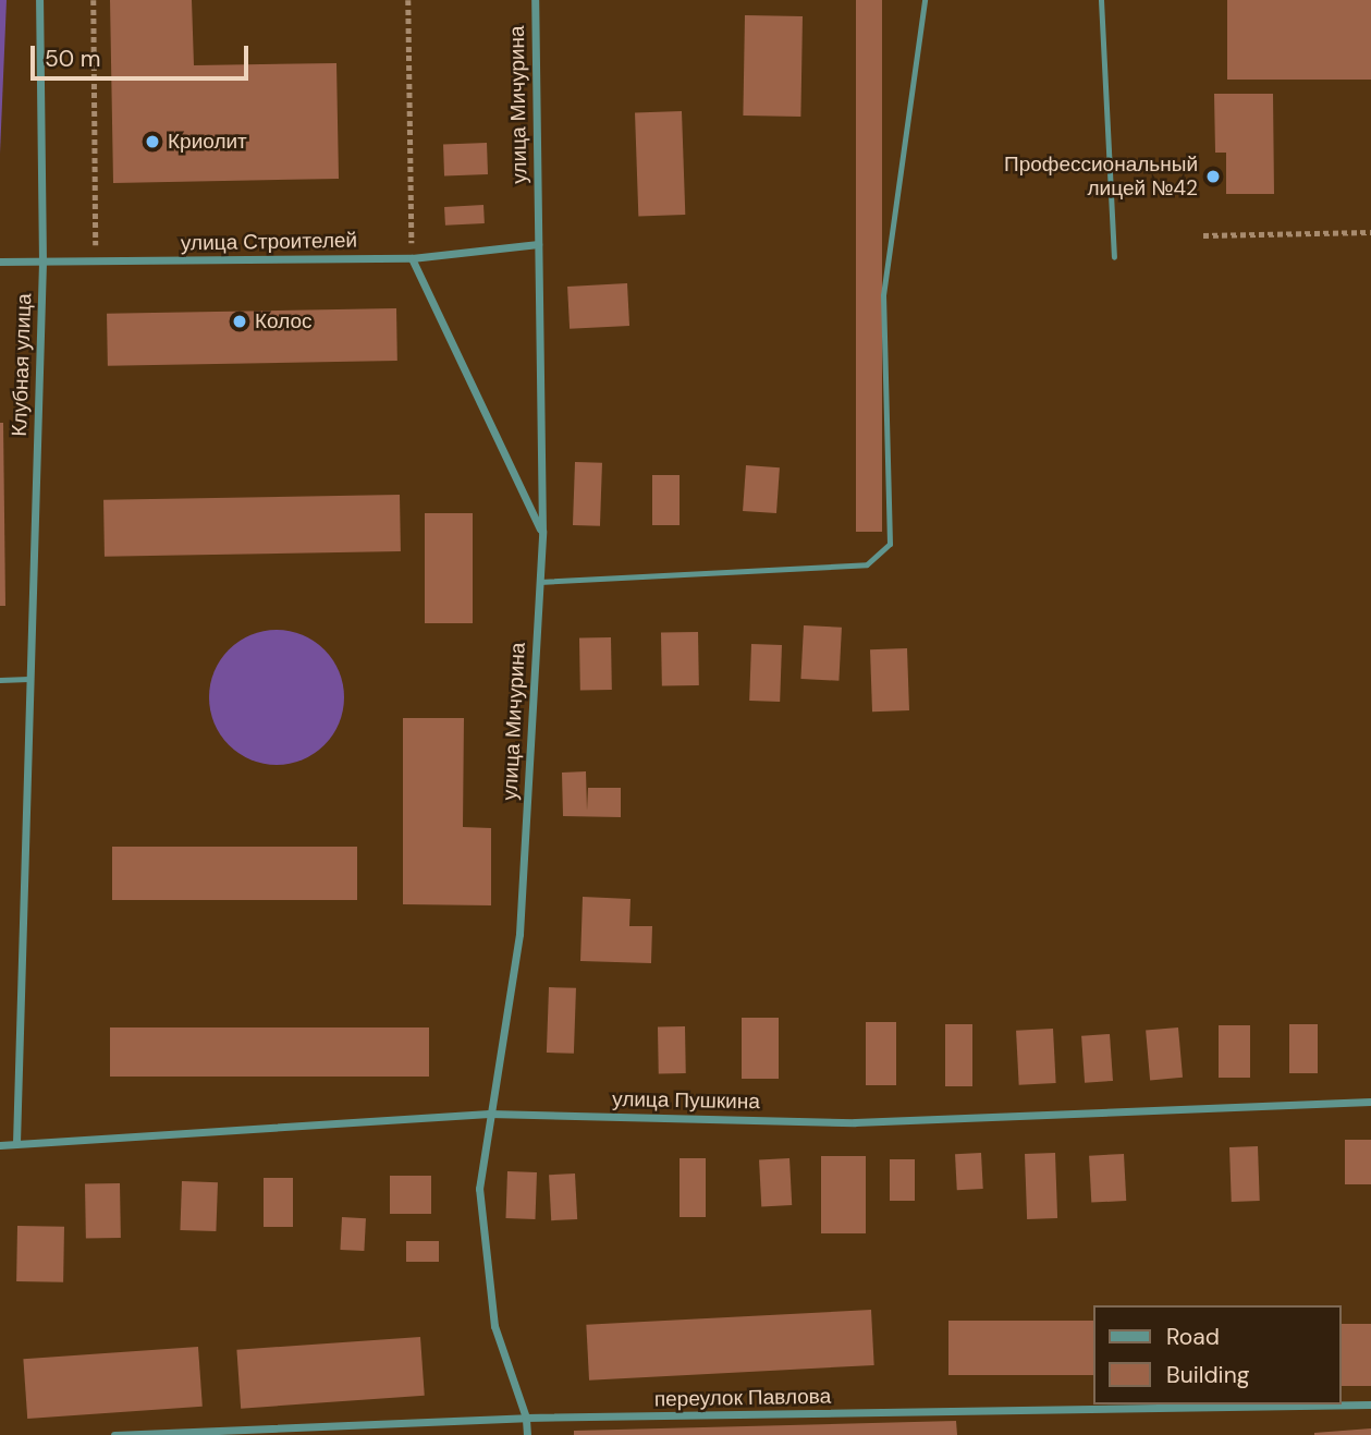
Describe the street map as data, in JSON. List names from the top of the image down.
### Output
{
  "streets": {
    "street": [
      "улица Мичурина",
      "улица Строителей",
      "Клубная улица",
      "улица Пушкина",
      "переулок Павлова"
    ]
  },
  "crossings": [
    ["улица Мичурина", "улица Строителей"],
    ["улица Мичурина", "улица Пушкина"],
    ["улица Мичурина", "переулок Павлова"],
    ["улица Строителей", "Клубная улица"],
    ["Клубная улица", "улица Пушкина"]
  ],
  "places": ["Криолит", "Профессиональный лицей №42", "Колос"],
  "legend": ["Road", "Building"],
  "scale_bar": "50 m"
}
